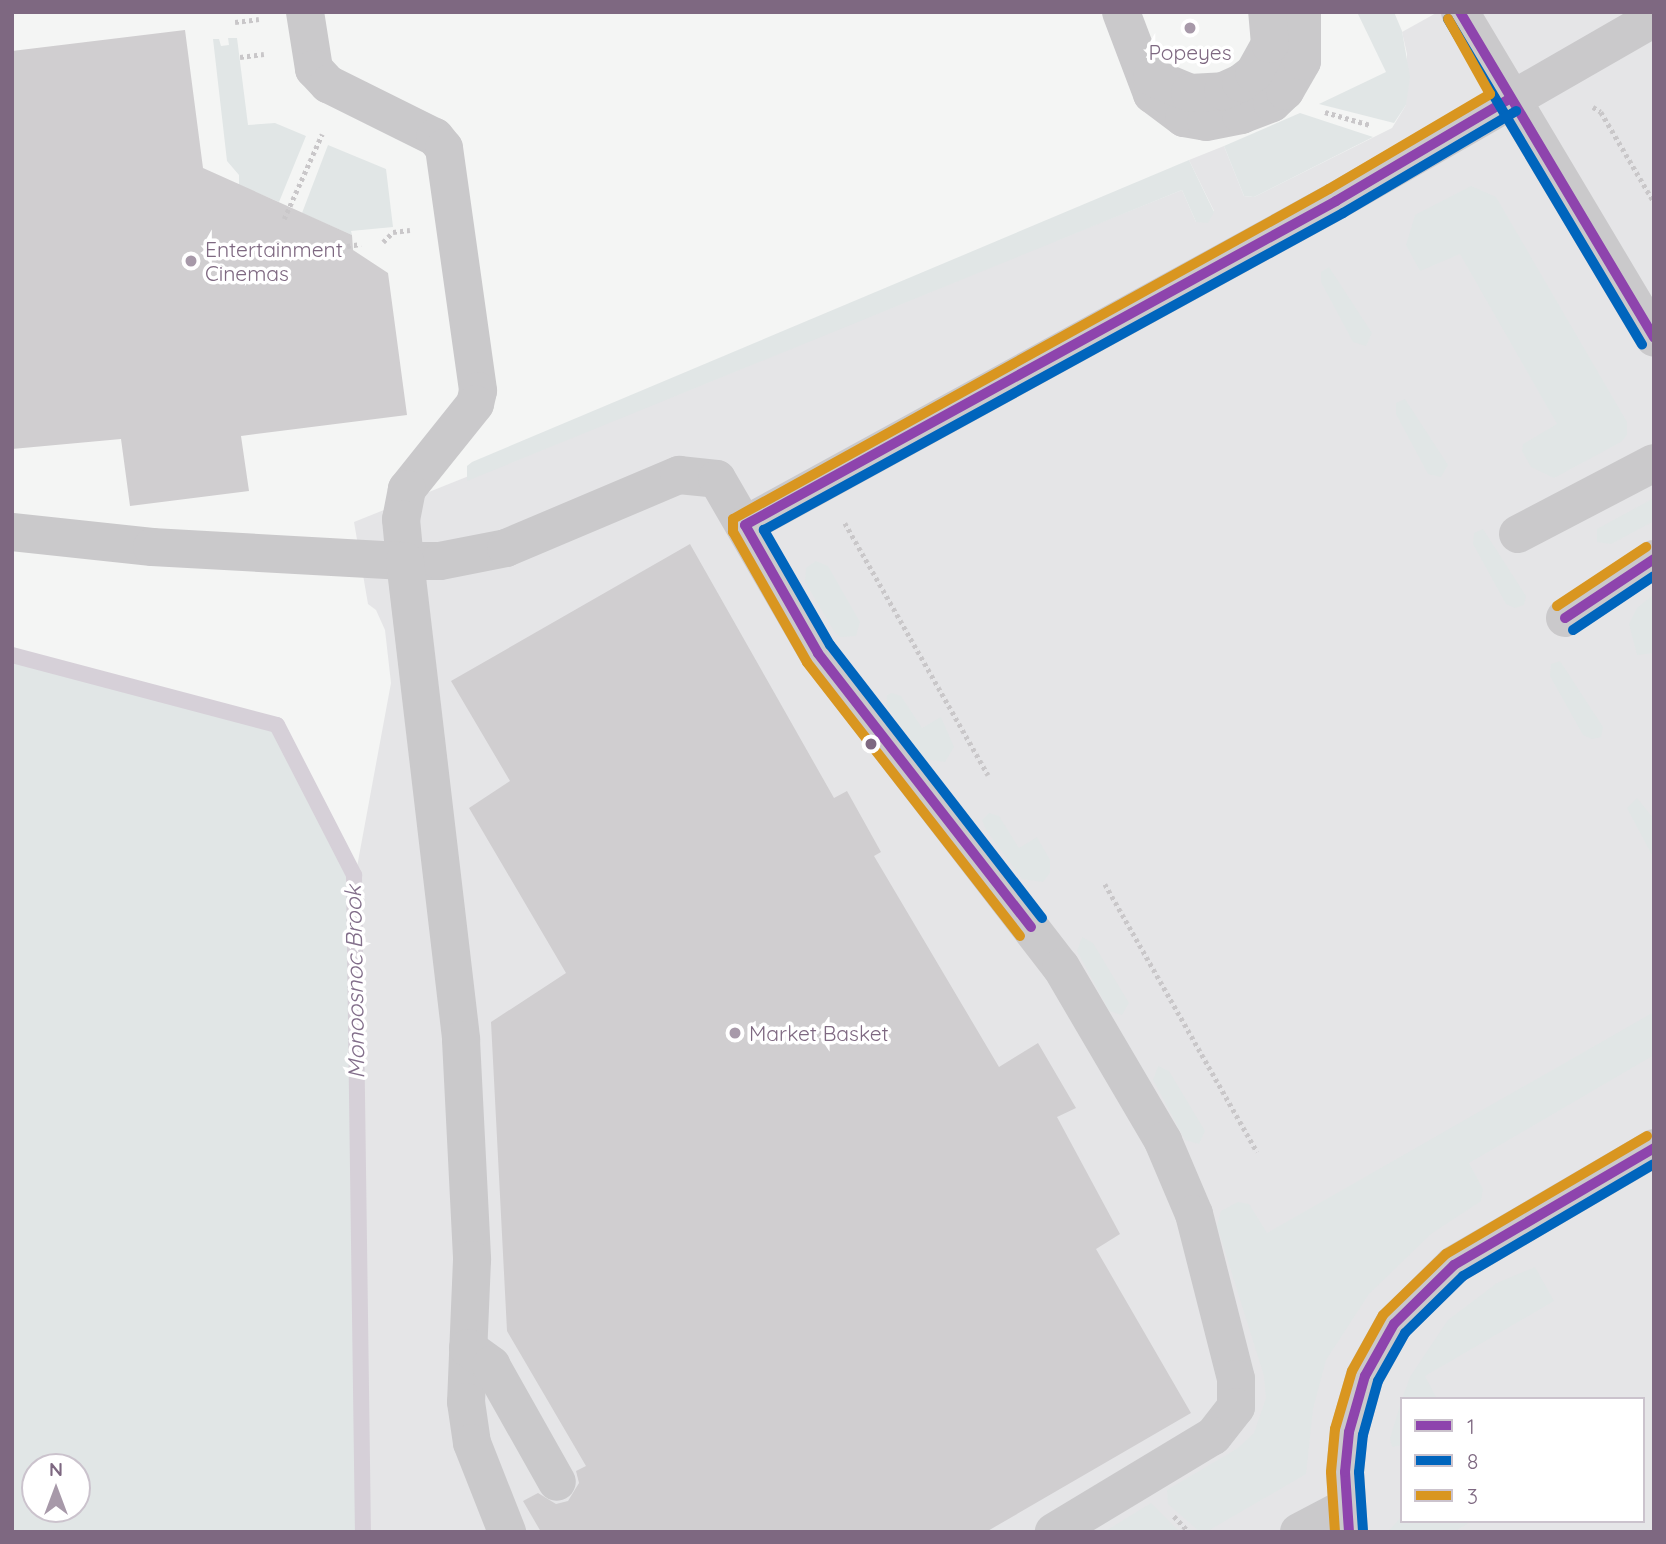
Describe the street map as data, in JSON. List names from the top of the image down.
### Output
{
  "water": ["Monoosnoc Brook"],
  "places": ["Popeyes", "Entertainment Cinemas", "Market Basket"],
  "lines": ["transit line 1", "transit line 8", "transit line 3"],
  "legend": ["1", "8", "3"],
  "north": "top"
}
